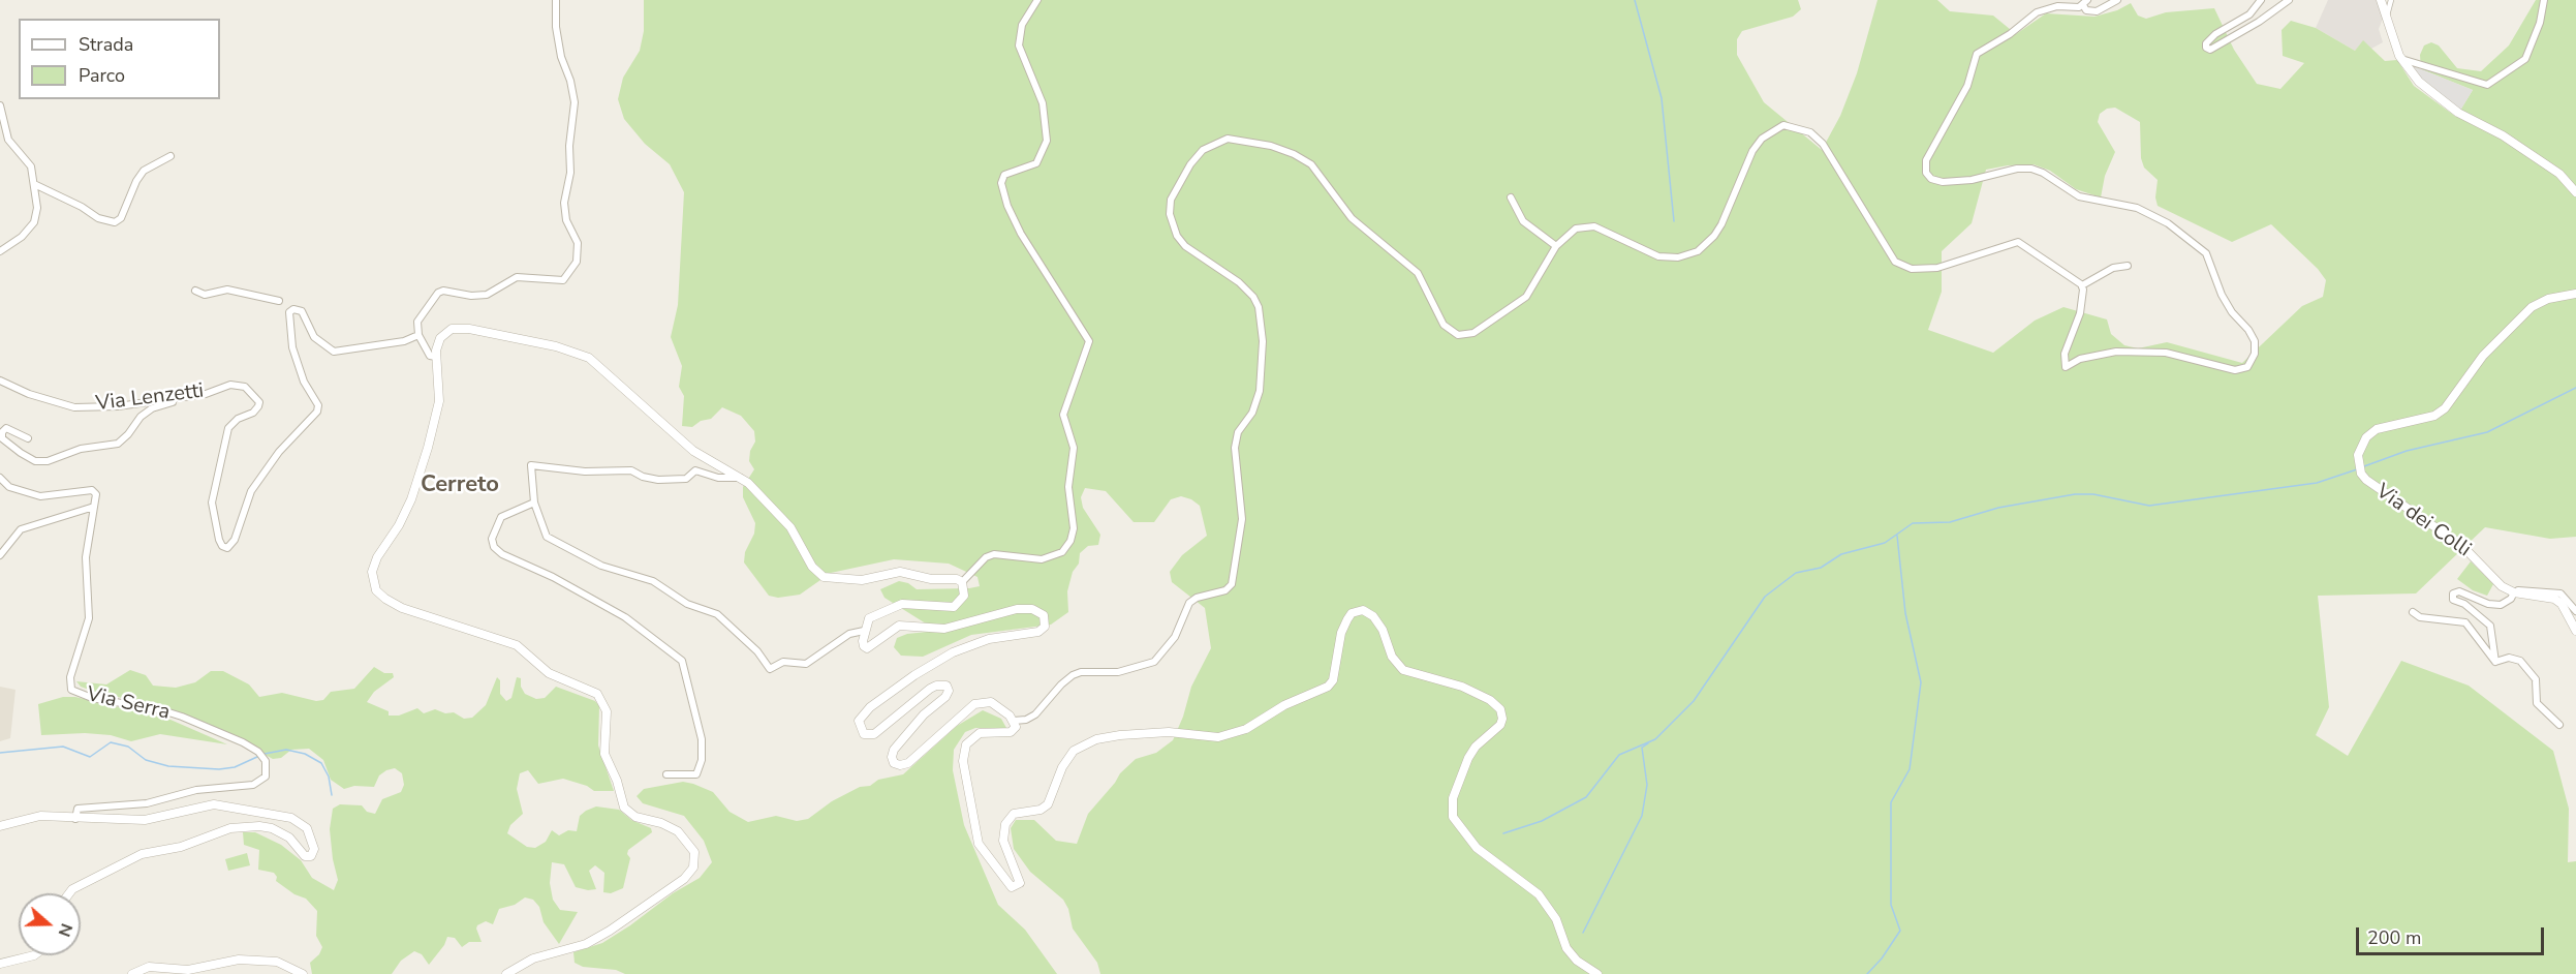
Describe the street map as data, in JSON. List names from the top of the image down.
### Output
{
  "streets": {
    "street": ["Via Lenzetti", "Via dei Colli", "Via Serra"]
  },
  "districts": ["Cerreto"],
  "legend": ["Strada", "Parco"],
  "scale_bar": "200 m",
  "north": "right"
}
